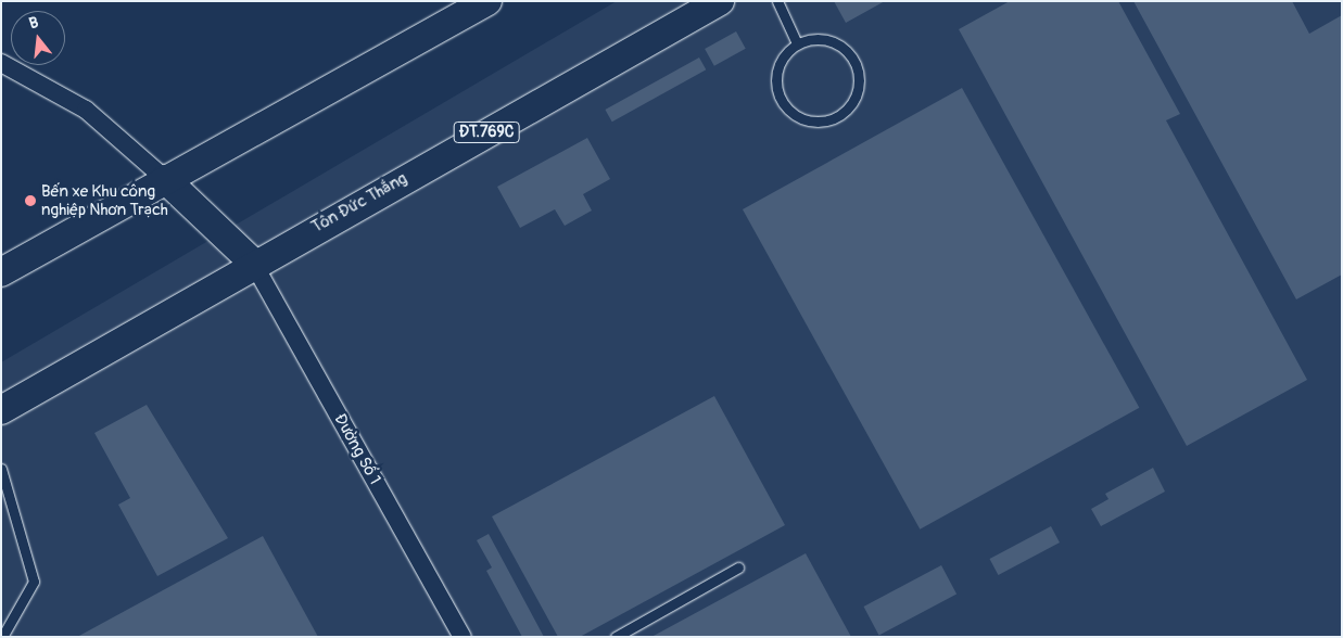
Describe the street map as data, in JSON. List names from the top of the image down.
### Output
{
  "streets": {
    "main road": ["ĐT.769C", "Tôn Đức Thắng"],
    "street": ["Đường Số 1"]
  },
  "crossings": [
    ["Tôn Đức Thắng", "Đường Số 1"]
  ],
  "places": ["Bến xe Khu công nghiệp Nhơn Trạch"],
  "north": "top"
}
